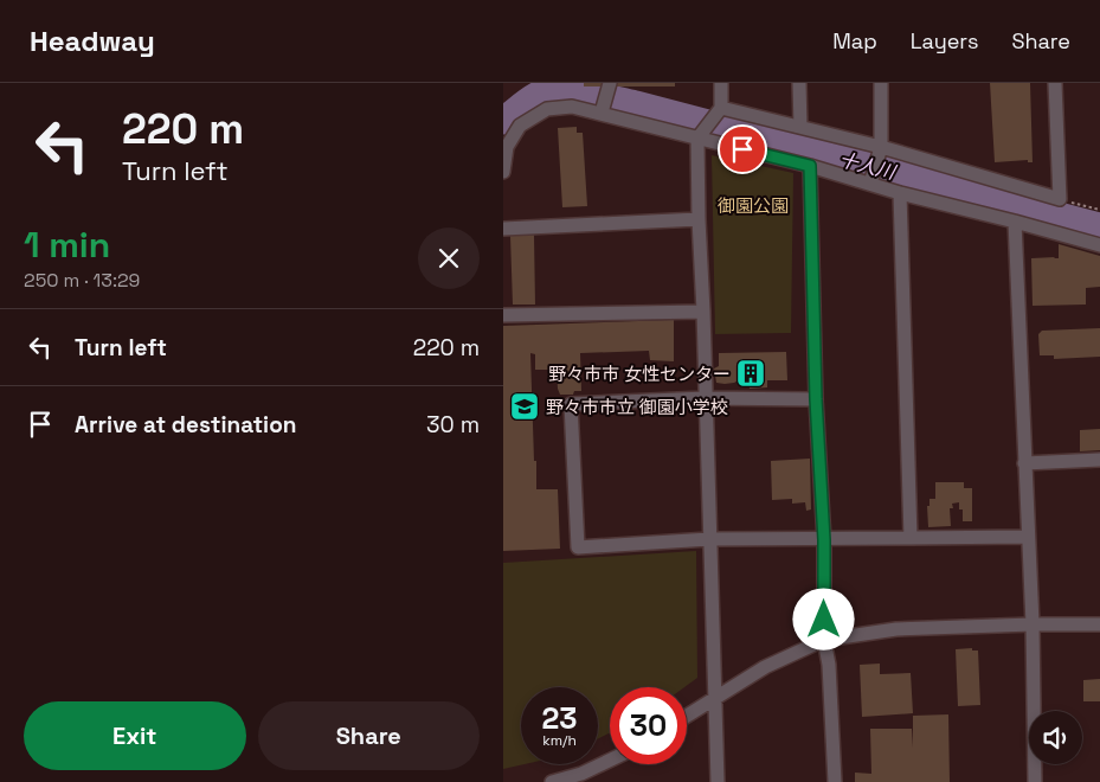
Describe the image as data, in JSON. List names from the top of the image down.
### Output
{
  "water": ["十人川"],
  "parks": ["御園公園"],
  "places": {
    "building": ["野々市市 女性センター"],
    "school or university": ["野々市市立 御園小学校"]
  },
  "page": {
    "header": "Headway",
    "nav": ["Map", "Layers", "Share"],
    "turn": ["220 m", "Turn left"],
    "heading": ["1 min", "250 m · 13:29"],
    "list": [
      {
        "name": "Turn left",
        "value": "220 m"
      },
      {
        "name": "Arrive at destination",
        "value": "30 m"
      }
    ],
    "speed": "23 km/h",
    "limit": "30",
    "buttons": ["Exit", "Share"]
  }
}
